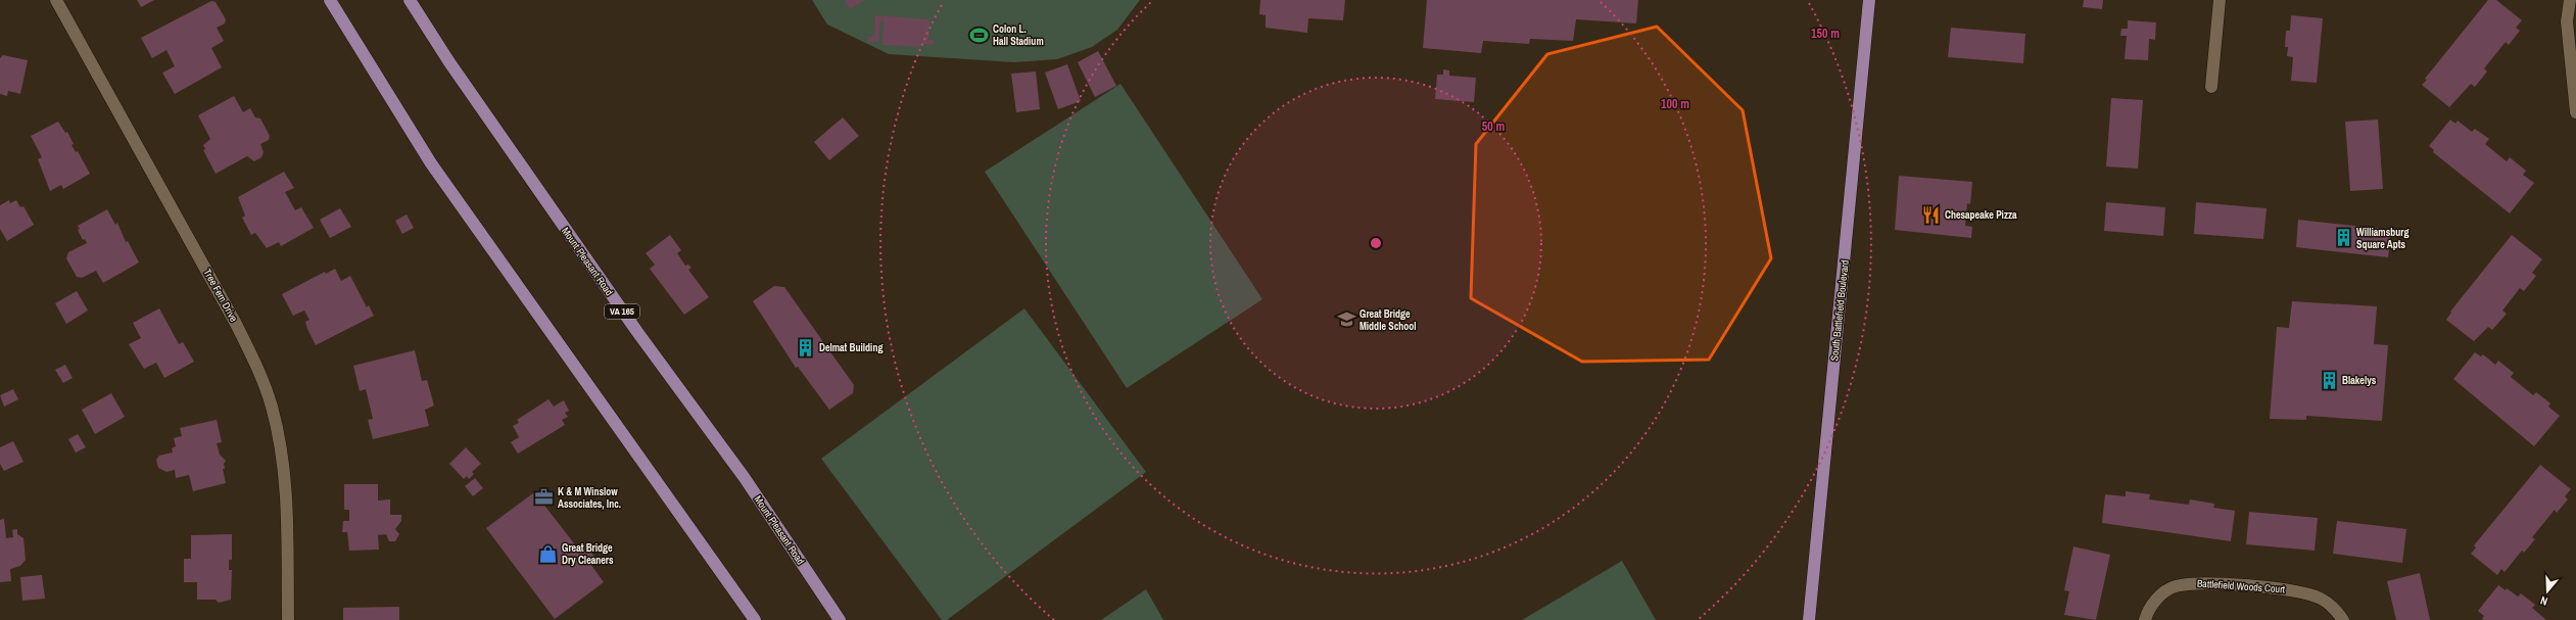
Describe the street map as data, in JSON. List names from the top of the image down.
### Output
{
  "streets": {
    "main road": ["Mount Pleasant Road", "South Battlefield Boulevard", "VA 165"],
    "street": ["Tree Fern Drive", "Battlefield Woods Court"]
  },
  "places": {
    "sports": ["Colon L. Hall Stadium"],
    "restaurant": ["Chesapeake Pizza"],
    "building": ["Williamsburg Square Apts", "Delmat Building", "Blakelys"],
    "school or university": ["Great Bridge Middle School"],
    "office": ["K & M Winslow Associates, Inc."],
    "shop": ["Great Bridge Dry Cleaners"]
  },
  "north": "bottom",
  "rings": ["150 m", "100 m", "50 m"]
}
